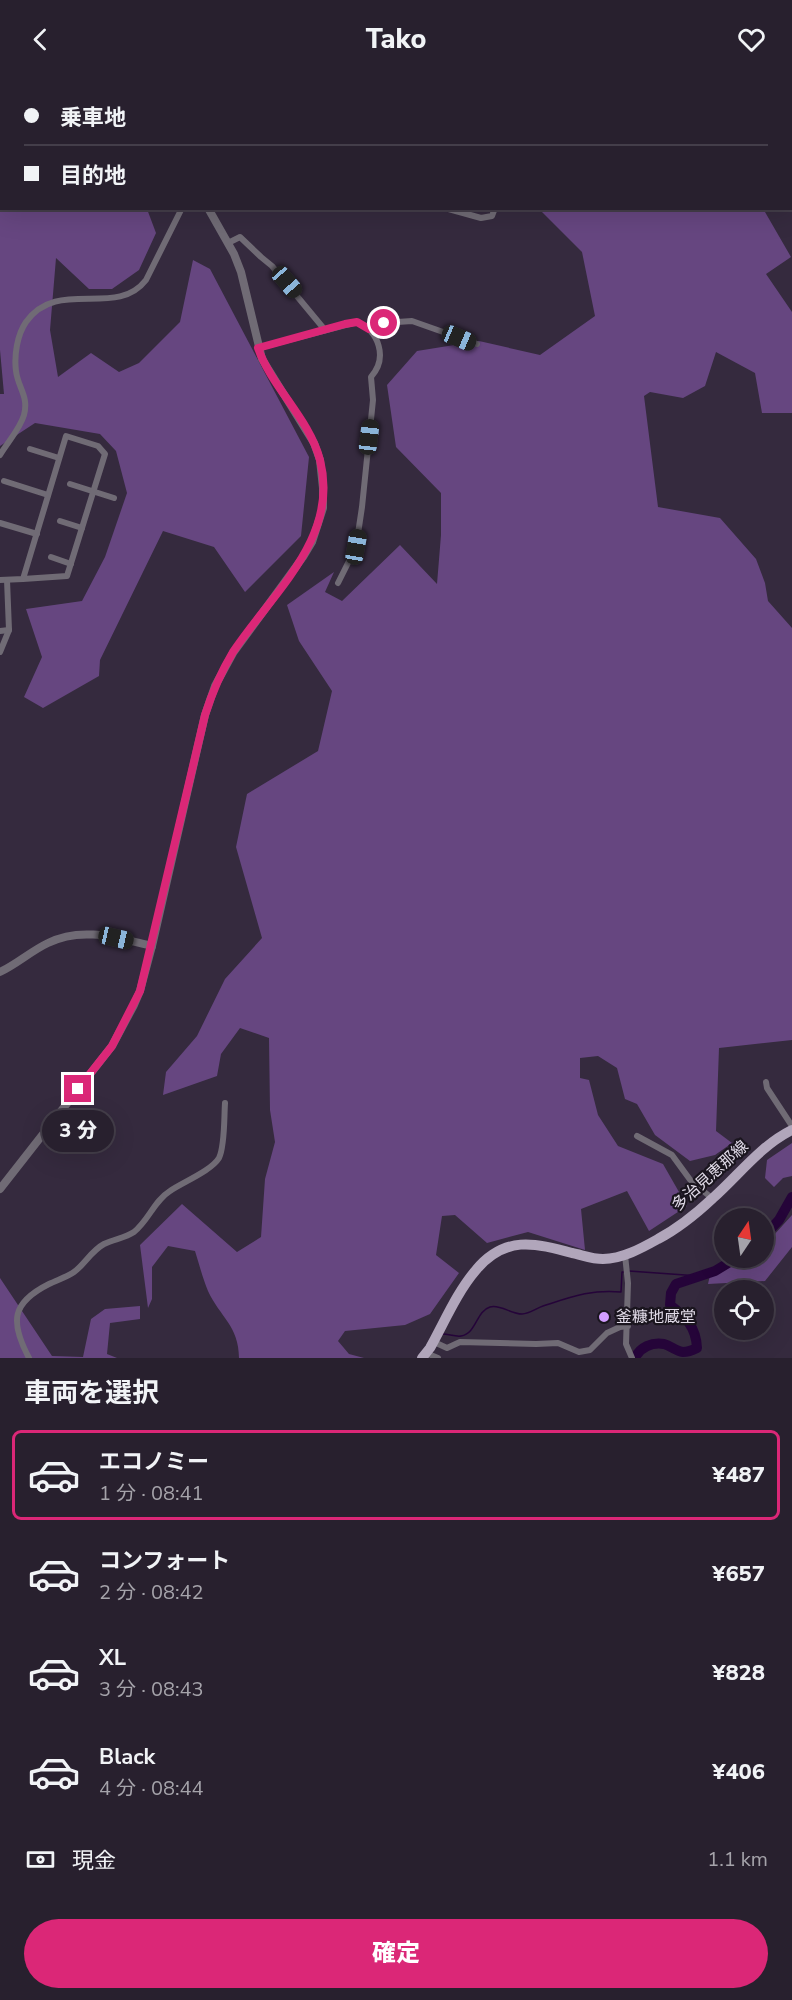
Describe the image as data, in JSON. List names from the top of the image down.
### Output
{
  "streets": {
    "main road": ["多治見恵那線"]
  },
  "places": ["釜糠地蔵堂"],
  "north": "top",
  "page": {
    "header": "Tako",
    "banner": ["乗車地", "目的地"],
    "bubble": "3 分",
    "heading": "車両を選択",
    "list": [
      {
        "name": "エコノミー",
        "note": "1 分 · 08:41",
        "value": "¥487"
      },
      {
        "name": "コンフォート",
        "note": "2 分 · 08:42",
        "value": "¥657"
      },
      {
        "name": "XL",
        "note": "3 分 · 08:43",
        "value": "¥828"
      },
      {
        "name": "Black",
        "note": "4 分 · 08:44",
        "value": "¥406"
      }
    ],
    "pay": ["現金", "1.1 km"],
    "buttons": "確定"
  }
}
